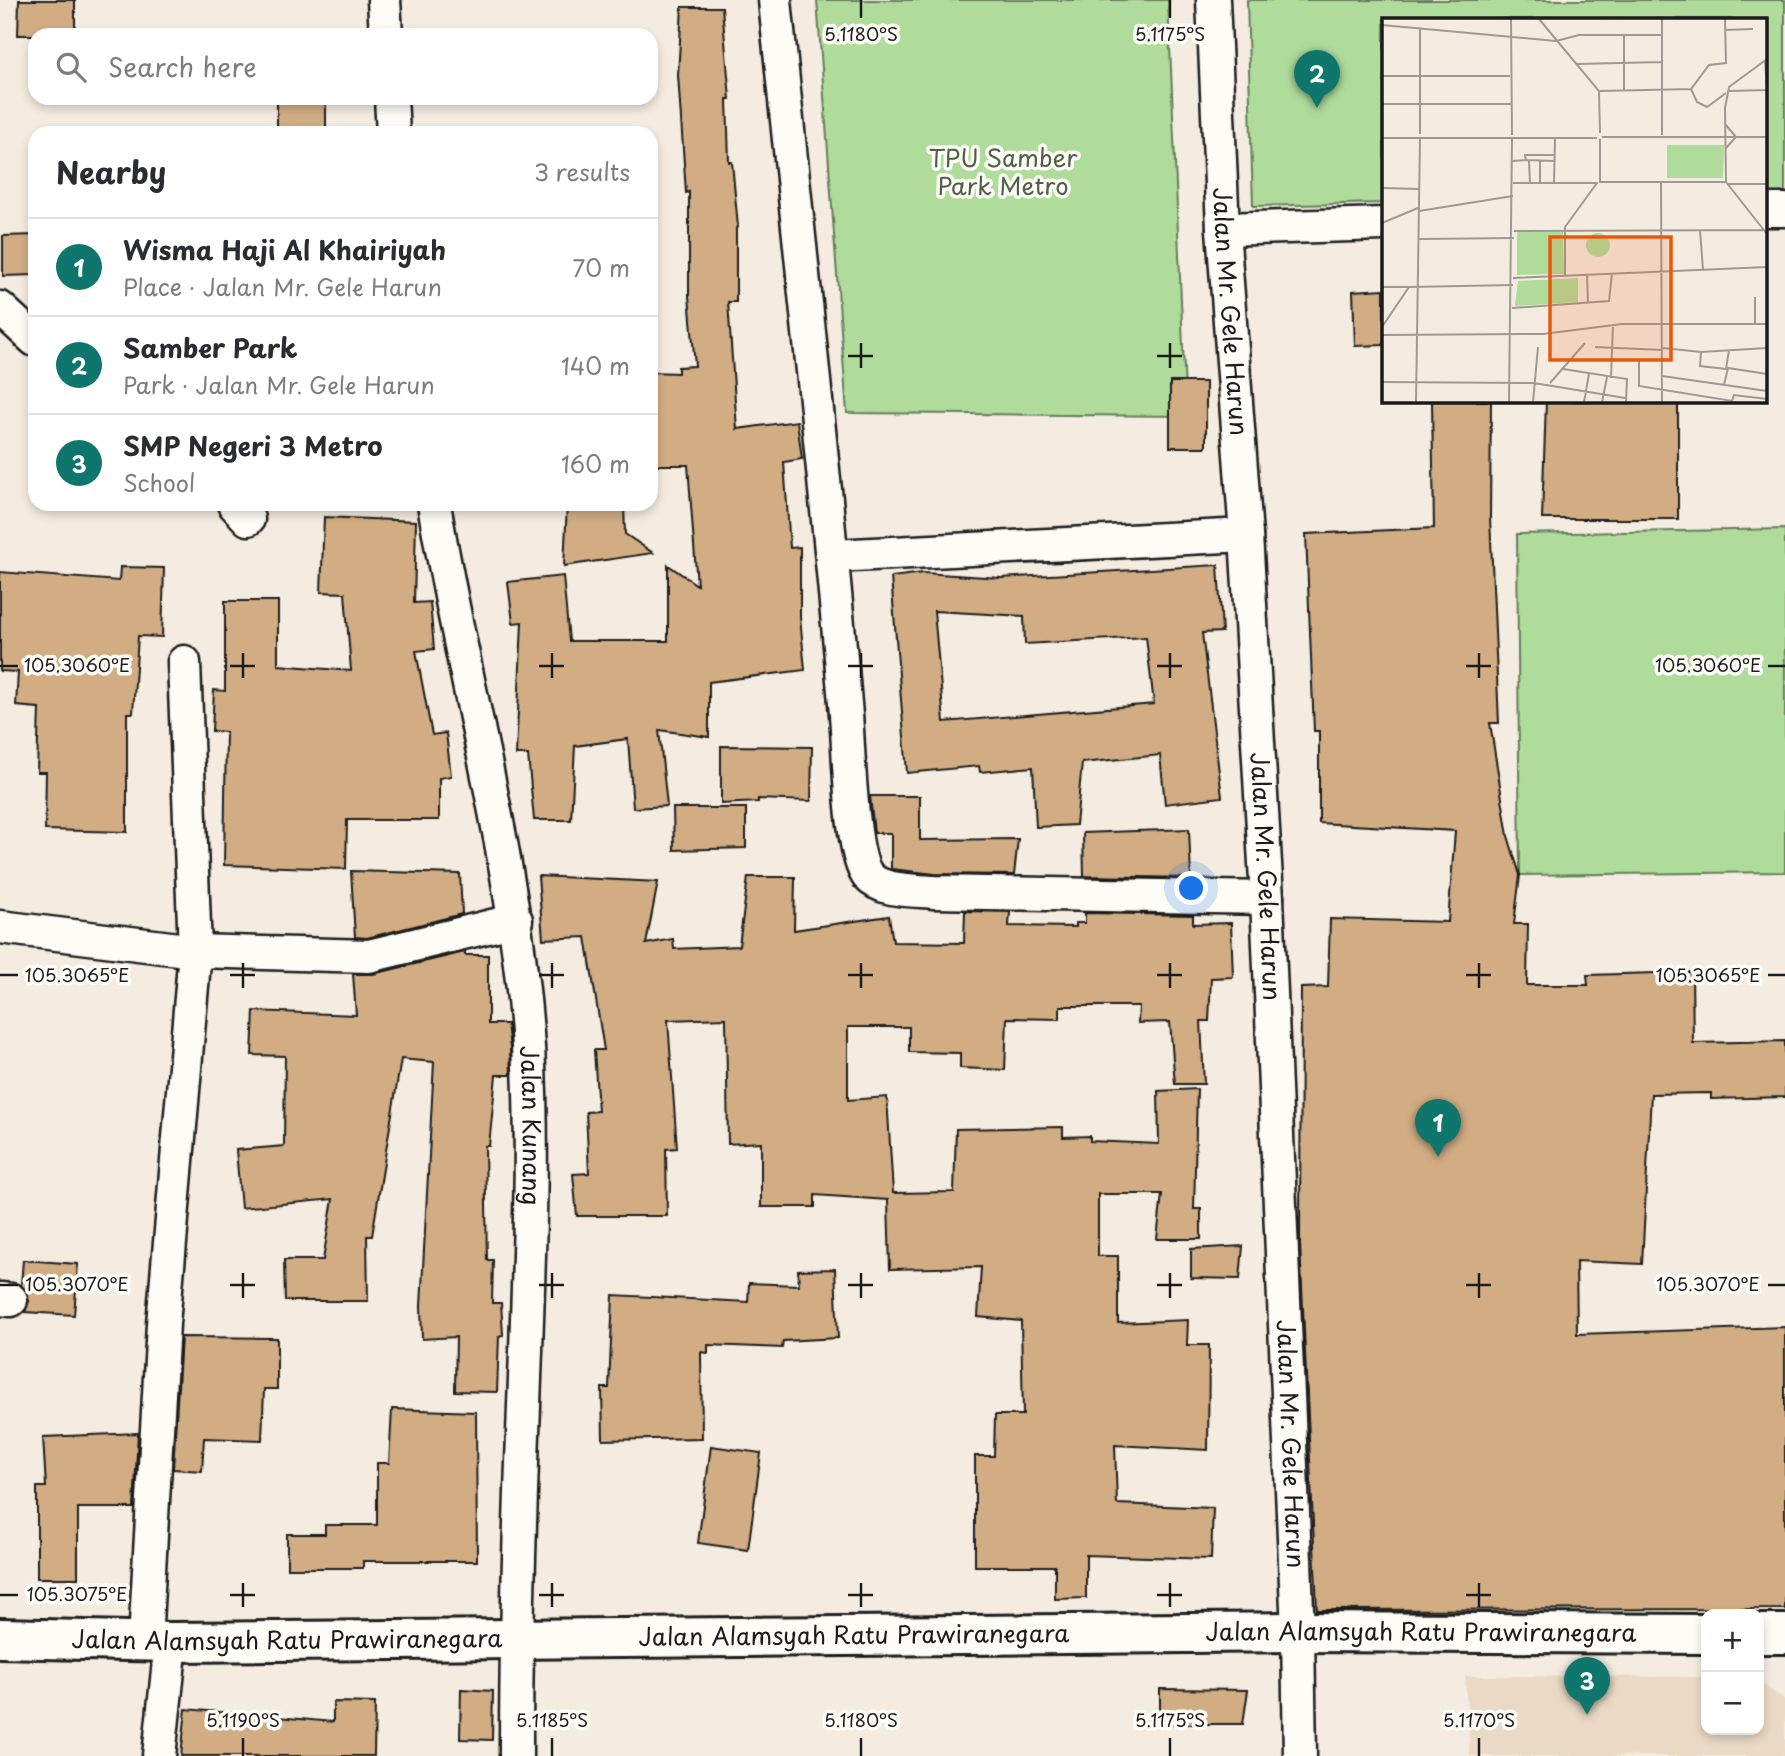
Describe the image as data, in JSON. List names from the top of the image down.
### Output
{
  "streets": {
    "main road": ["Jalan Alamsyah Ratu Prawiranegara"],
    "street": ["Jalan Mr. Gele Harun", "Jalan Kunang"]
  },
  "crossings": [
    ["Jalan Mr. Gele Harun", "Jalan Alamsyah Ratu Prawiranegara"],
    ["Jalan Kunang", "Jalan Alamsyah Ratu Prawiranegara"]
  ],
  "parks": ["TPU Samber Park Metro"],
  "page": {
    "search": "Search here",
    "pins": ["2", "1", "3"],
    "heading": ["Nearby", "3 results"],
    "list": [
      {
        "mark": "1",
        "name": "Wisma Haji Al Khairiyah",
        "note": "Place · Jalan Mr. Gele Harun",
        "value": "70 m"
      },
      {
        "mark": "2",
        "name": "Samber Park",
        "note": "Park · Jalan Mr. Gele Harun",
        "value": "140 m"
      },
      {
        "mark": "3",
        "name": "SMP Negeri 3 Metro",
        "note": "School",
        "value": "160 m"
      }
    ],
    "map_buttons": ["+", "−"]
  },
  "coordinates": [
    "5.1180°S",
    "5.1175°S",
    "105.3060°E",
    "105.3065°E",
    "105.3070°E",
    "105.3075°E",
    "5.1190°S",
    "5.1185°S",
    "5.1170°S"
  ]
}
